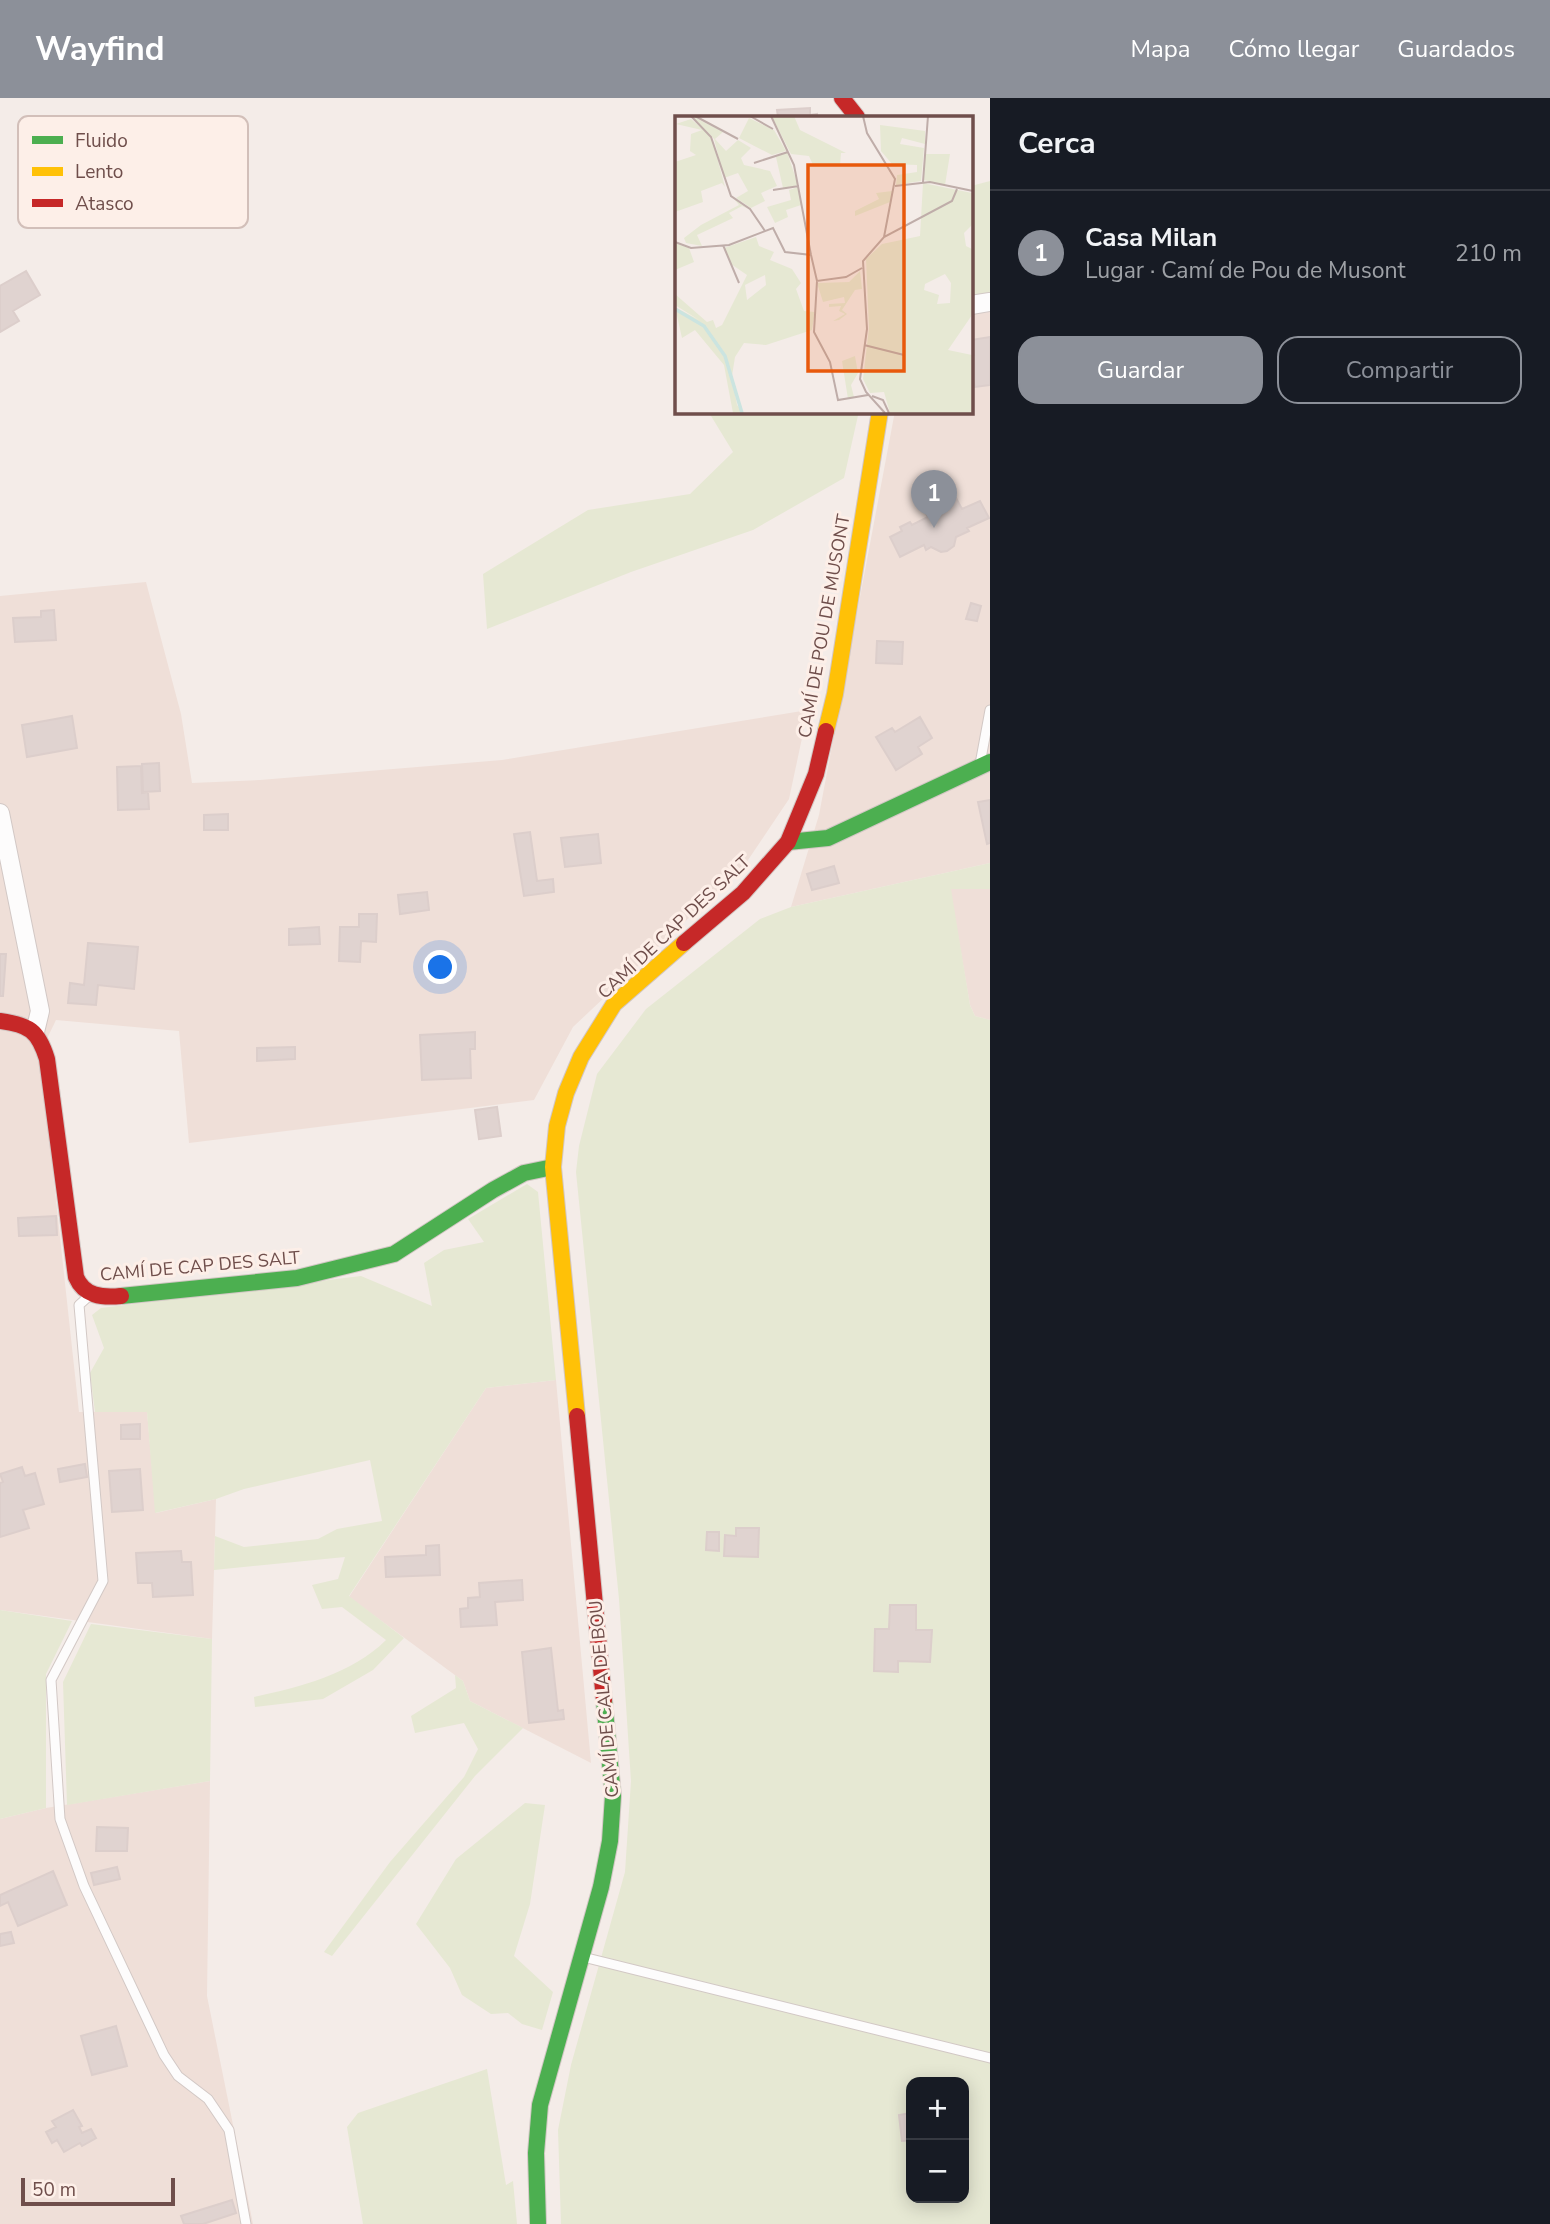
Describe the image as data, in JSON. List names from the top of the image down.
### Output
{
  "streets": {
    "street": ["CAMÍ DE POU DE MUSONT", "CAMÍ DE CAP DES SALT", "CAMÍ DE CALA DE BOU"]
  },
  "crossings": [
    ["CAMÍ DE POU DE MUSONT", "CAMÍ DE CAP DES SALT"],
    ["CAMÍ DE CAP DES SALT", "CAMÍ DE CALA DE BOU"]
  ],
  "legend": ["Fluido", "Lento", "Atasco"],
  "scale_bar": "50 m",
  "page": {
    "header": "Wayfind",
    "nav": ["Mapa", "Cómo llegar", "Guardados"],
    "heading": "Cerca",
    "list": [
      {
        "mark": "1",
        "name": "Casa Milan",
        "note": "Lugar · Camí de Pou de Musont",
        "value": "210 m"
      }
    ],
    "buttons": ["Guardar", "Compartir"],
    "pins": "1",
    "map_buttons": ["+", "−"],
    "scale": "50 m"
  }
}
